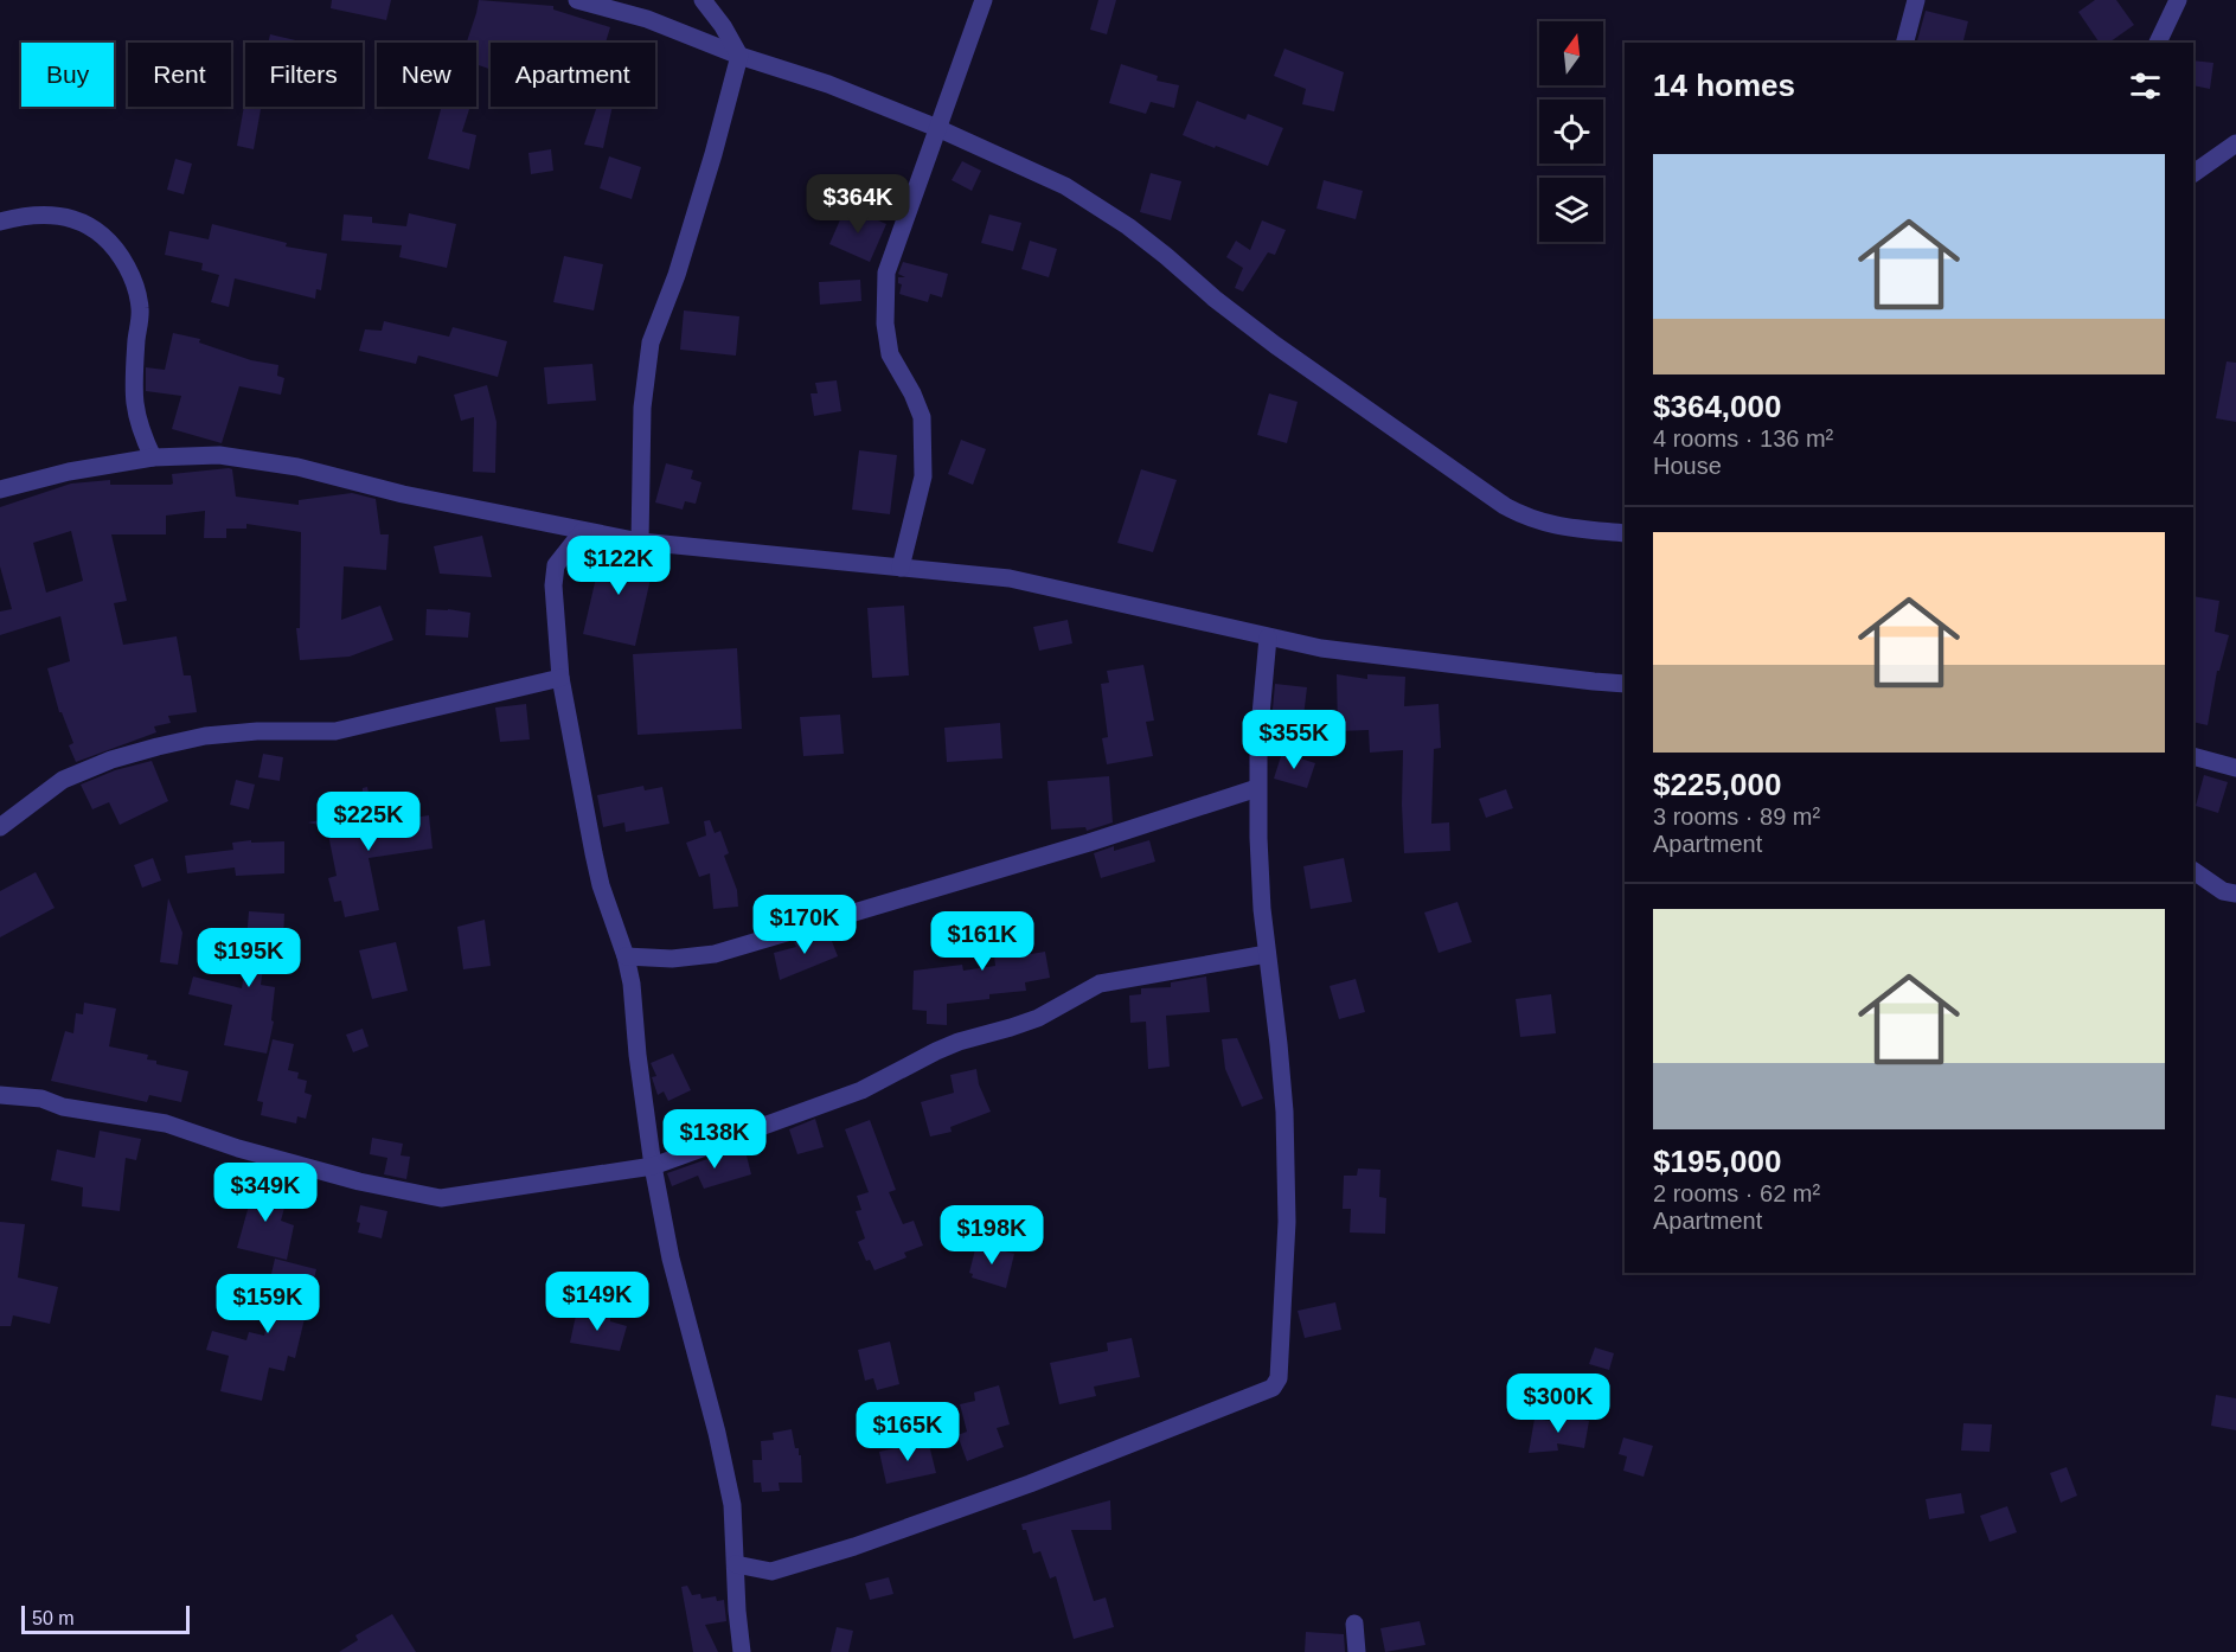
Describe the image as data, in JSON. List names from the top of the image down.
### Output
{
  "scale_bar": "50 m",
  "north": "top",
  "page": {
    "chip": [
      "Buy",
      "Rent",
      "Filters",
      "New",
      "Apartment"
    ],
    "heading": "14 homes",
    "list": [
      {
        "name": "$364,000",
        "note": "4 rooms · 136 m² · House"
      },
      {
        "name": "$225,000",
        "note": "3 rooms · 89 m² · Apartment"
      },
      {
        "name": "$195,000",
        "note": "2 rooms · 62 m² · Apartment"
      }
    ],
    "price": [
      "$364K",
      "$122K",
      "$355K",
      "$225K",
      "$170K",
      "$161K",
      "$195K",
      "$138K",
      "$349K",
      "$198K",
      "$149K",
      "$159K",
      "$300K",
      "$165K"
    ],
    "scale": "50 m"
  }
}
